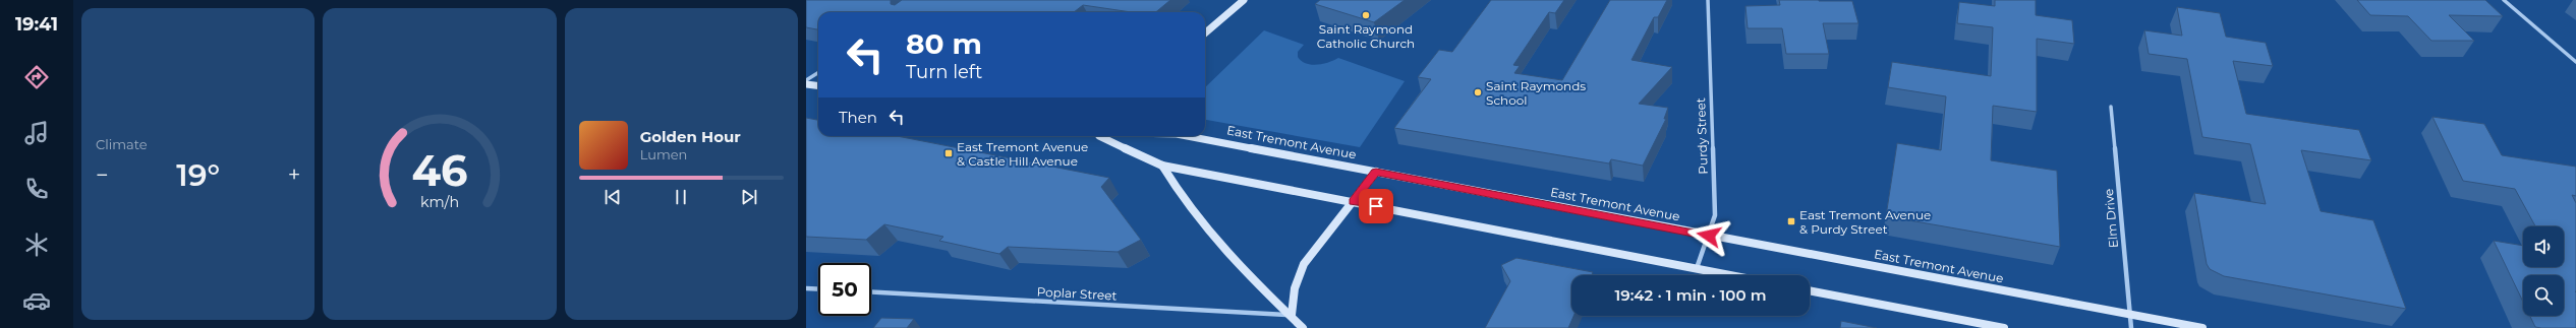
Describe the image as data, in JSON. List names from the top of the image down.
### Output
{
  "streets": {
    "main road": ["East Tremont Avenue"],
    "street": ["Purdy Street", "Elm Drive", "Poplar Street"]
  },
  "crossings": [
    ["Purdy Street", "East Tremont Avenue"],
    ["East Tremont Avenue", "Elm Drive"]
  ],
  "places": {
    "other": ["Saint Raymond Catholic Church", "Saint Raymonds School"],
    "transit": ["East Tremont Avenue & Castle Hill Avenue", "East Tremont Avenue & Purdy Street"]
  },
  "page": {
    "tabs": "19:41",
    "tile": "Climate",
    "turn": ["80 m", "Turn left"],
    "then": "Then",
    "song": ["Golden Hour", "Lumen"],
    "heat": ["−", "19°", "+"],
    "limit": "50",
    "trip": "19:42 · 1 min · 100 m",
    "gauge": ["46", "km/h"]
  }
}
